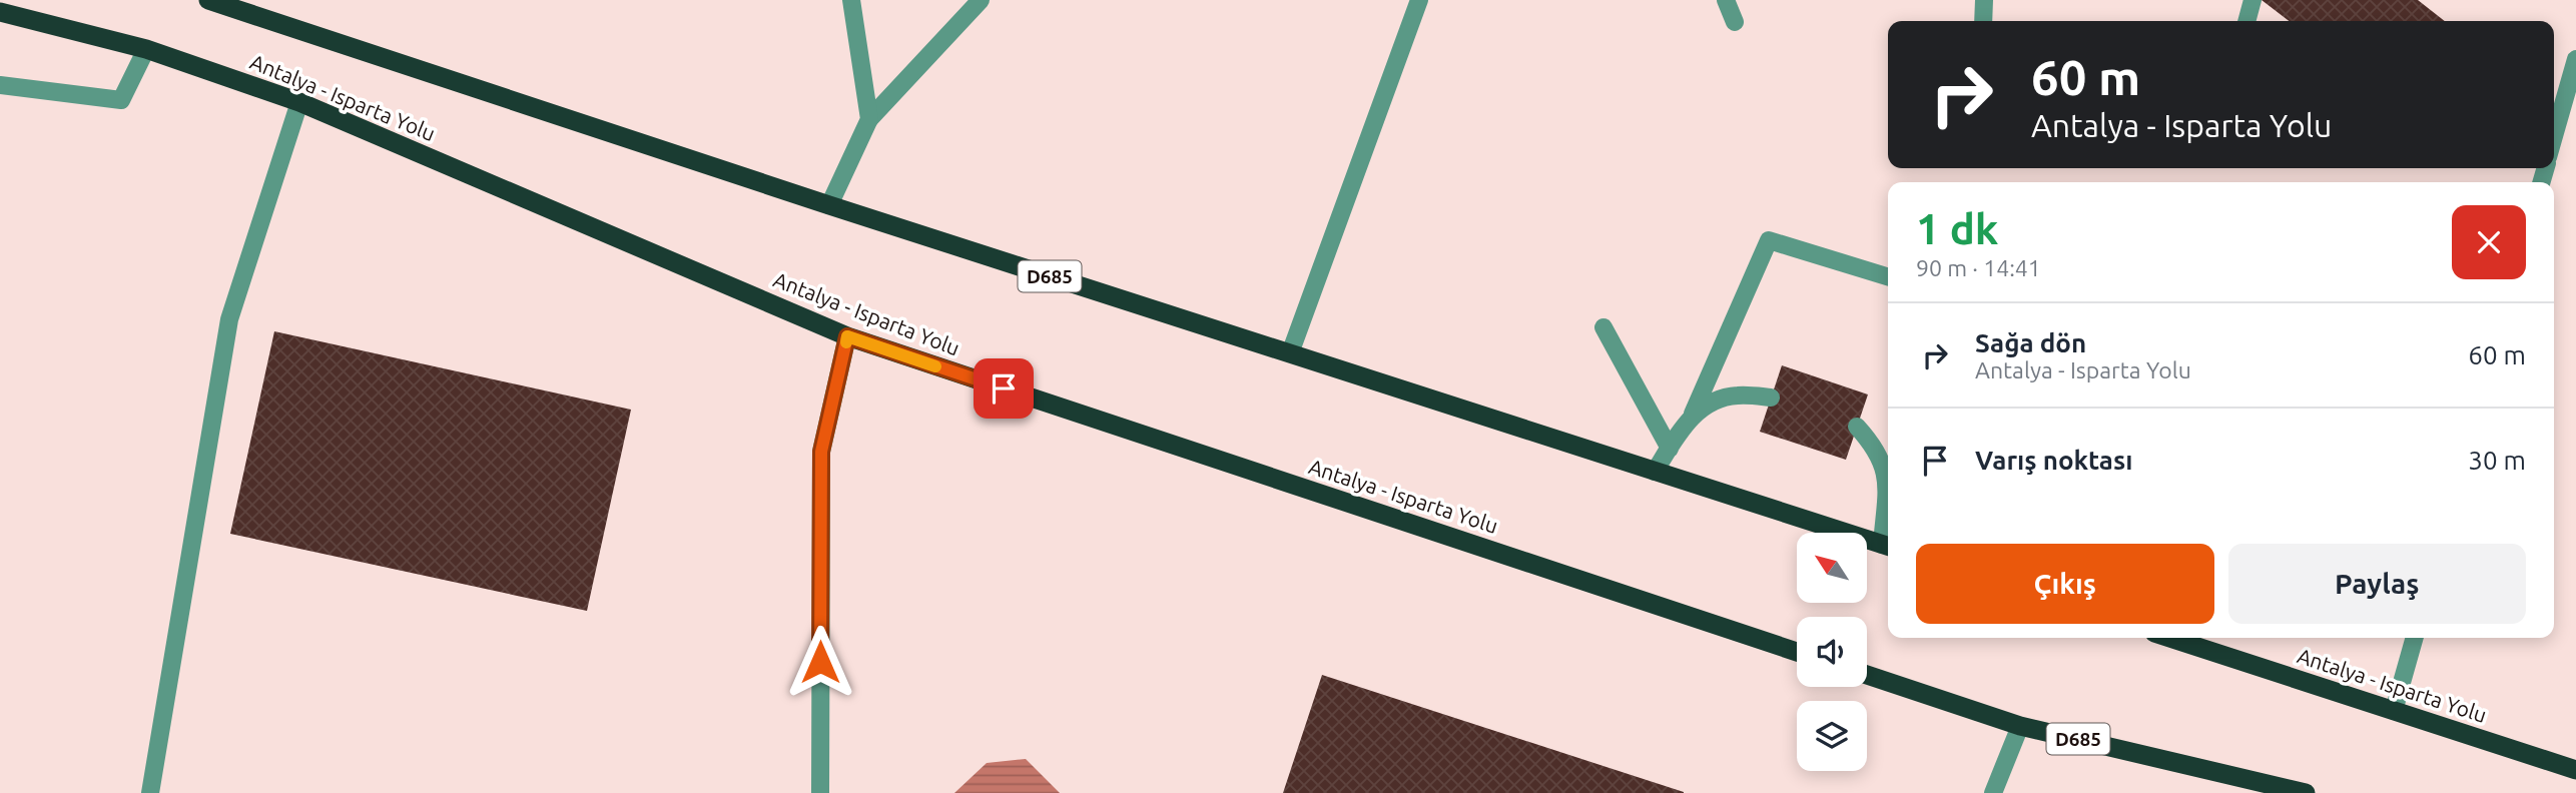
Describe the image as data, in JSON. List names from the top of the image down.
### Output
{
  "streets": {
    "highway": ["Antalya - Isparta Yolu", "D685"]
  },
  "north": "top left",
  "page": {
    "turn": ["60 m", "Antalya - Isparta Yolu"],
    "heading": ["1 dk", "90 m · 14:41"],
    "list": [
      {
        "name": "Sağa dön",
        "note": "Antalya - Isparta Yolu",
        "value": "60 m"
      },
      {
        "name": "Varış noktası",
        "value": "30 m"
      }
    ],
    "buttons": ["Çıkış", "Paylaş"]
  }
}
